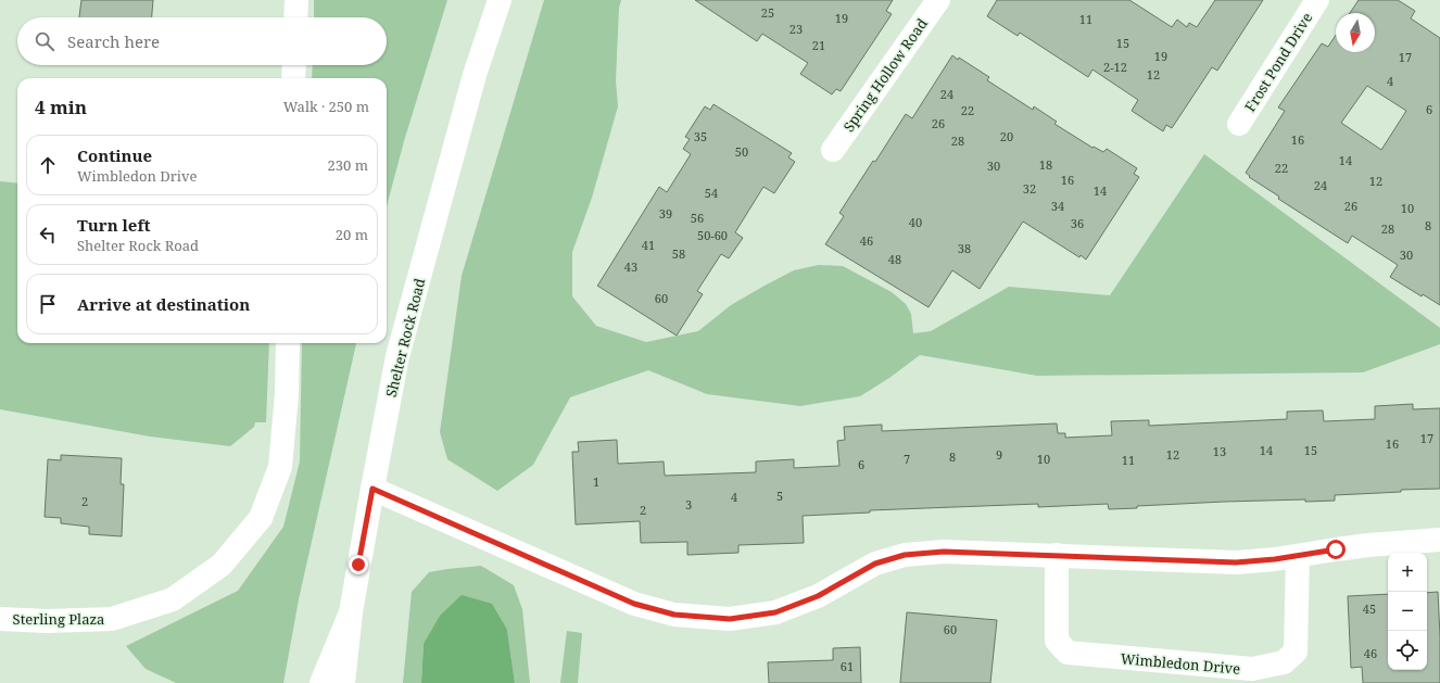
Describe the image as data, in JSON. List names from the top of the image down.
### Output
{
  "streets": {
    "main road": [
      "Frost Pond Drive",
      "Spring Hollow Road",
      "Shelter Rock Road",
      "Sterling Plaza",
      "Wimbledon Drive"
    ]
  },
  "house_numbers": [
    "25",
    "19",
    "11",
    "23",
    "15",
    "21",
    "19",
    "17",
    "2-12",
    "12",
    "4",
    "24",
    "6",
    "22",
    "26",
    "35",
    "20",
    "16",
    "28",
    "50",
    "14",
    "18",
    "30",
    "22",
    "16",
    "12",
    "24",
    "32",
    "14",
    "54",
    "34",
    "26",
    "10",
    "39",
    "56",
    "40",
    "36",
    "8",
    "28",
    "50-60",
    "46",
    "41",
    "38",
    "58",
    "30",
    "48",
    "43",
    "60",
    "17",
    "16",
    "14",
    "15",
    "13",
    "9",
    "12",
    "8",
    "7",
    "10",
    "11",
    "6",
    "1",
    "5",
    "4",
    "2",
    "3",
    "2",
    "45",
    "60",
    "46",
    "61"
  ],
  "north": "bottom",
  "page": {
    "search": "Search here",
    "heading": ["4 min", "Walk · 250 m"],
    "list": [
      ["Continue", "Wimbledon Drive", "230 m"],
      ["Turn left", "Shelter Rock Road", "20 m"],
      "Arrive at destination"
    ],
    "map_buttons": ["+", "−"]
  }
}
